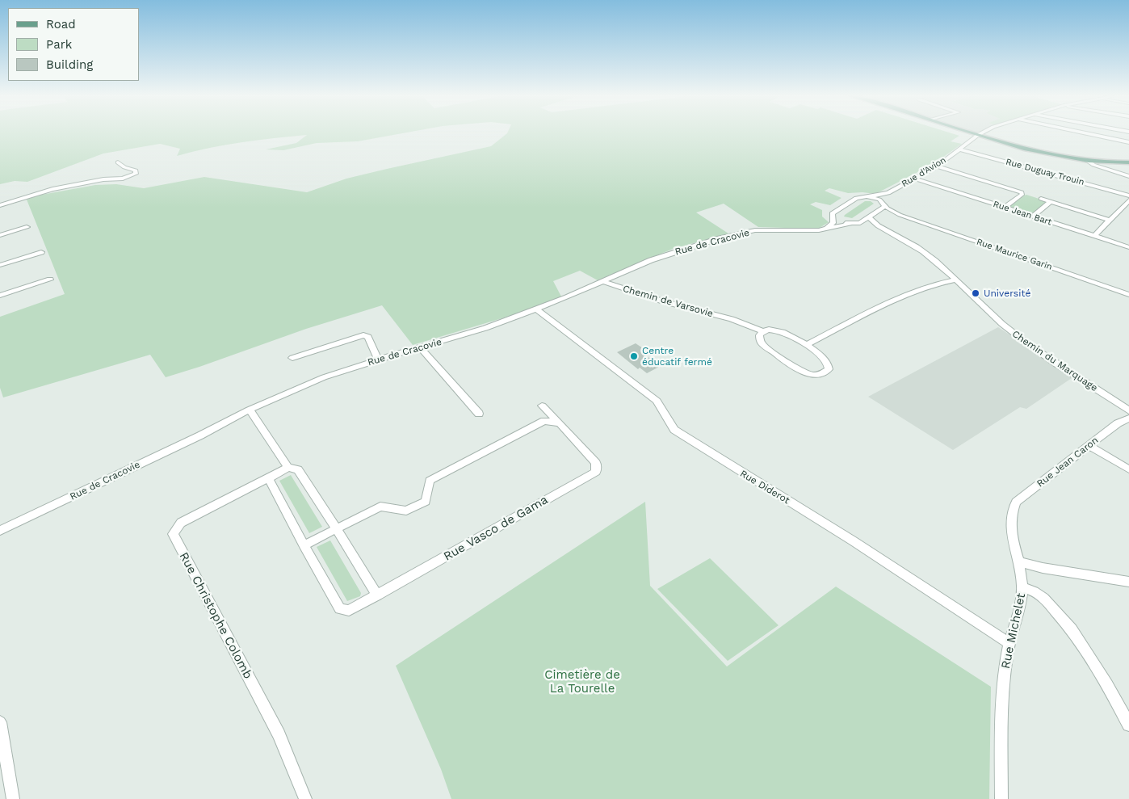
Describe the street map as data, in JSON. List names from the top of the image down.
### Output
{
  "streets": {
    "street": [
      "Rue d'Avion",
      "Rue Duguay Trouin",
      "Rue Jean Bart",
      "Rue de Cracovie",
      "Rue Maurice Garin",
      "Chemin de Varsovie",
      "Chemin du Marquage",
      "Rue Jean Caron",
      "Rue Diderot",
      "Rue Vasco de Gama",
      "Rue Christophe Colomb",
      "Rue Michelet"
    ]
  },
  "crossings": [
    ["Rue d'Avion", "Rue Duguay Trouin"],
    ["Rue d'Avion", "Rue Jean Bart"],
    ["Rue d'Avion", "Rue Maurice Garin"],
    ["Rue de Cracovie", "Chemin de Varsovie"],
    ["Rue de Cracovie", "Chemin du Marquage"],
    ["Rue de Cracovie", "Rue Diderot"],
    ["Chemin du Marquage", "Rue Jean Caron"],
    ["Rue Jean Caron", "Rue Michelet"],
    ["Rue Diderot", "Rue Michelet"]
  ],
  "parks": ["Cimetière de La Tourelle"],
  "places": ["Université", "Centre éducatif fermé"],
  "legend": ["Road", "Park", "Building"]
}
